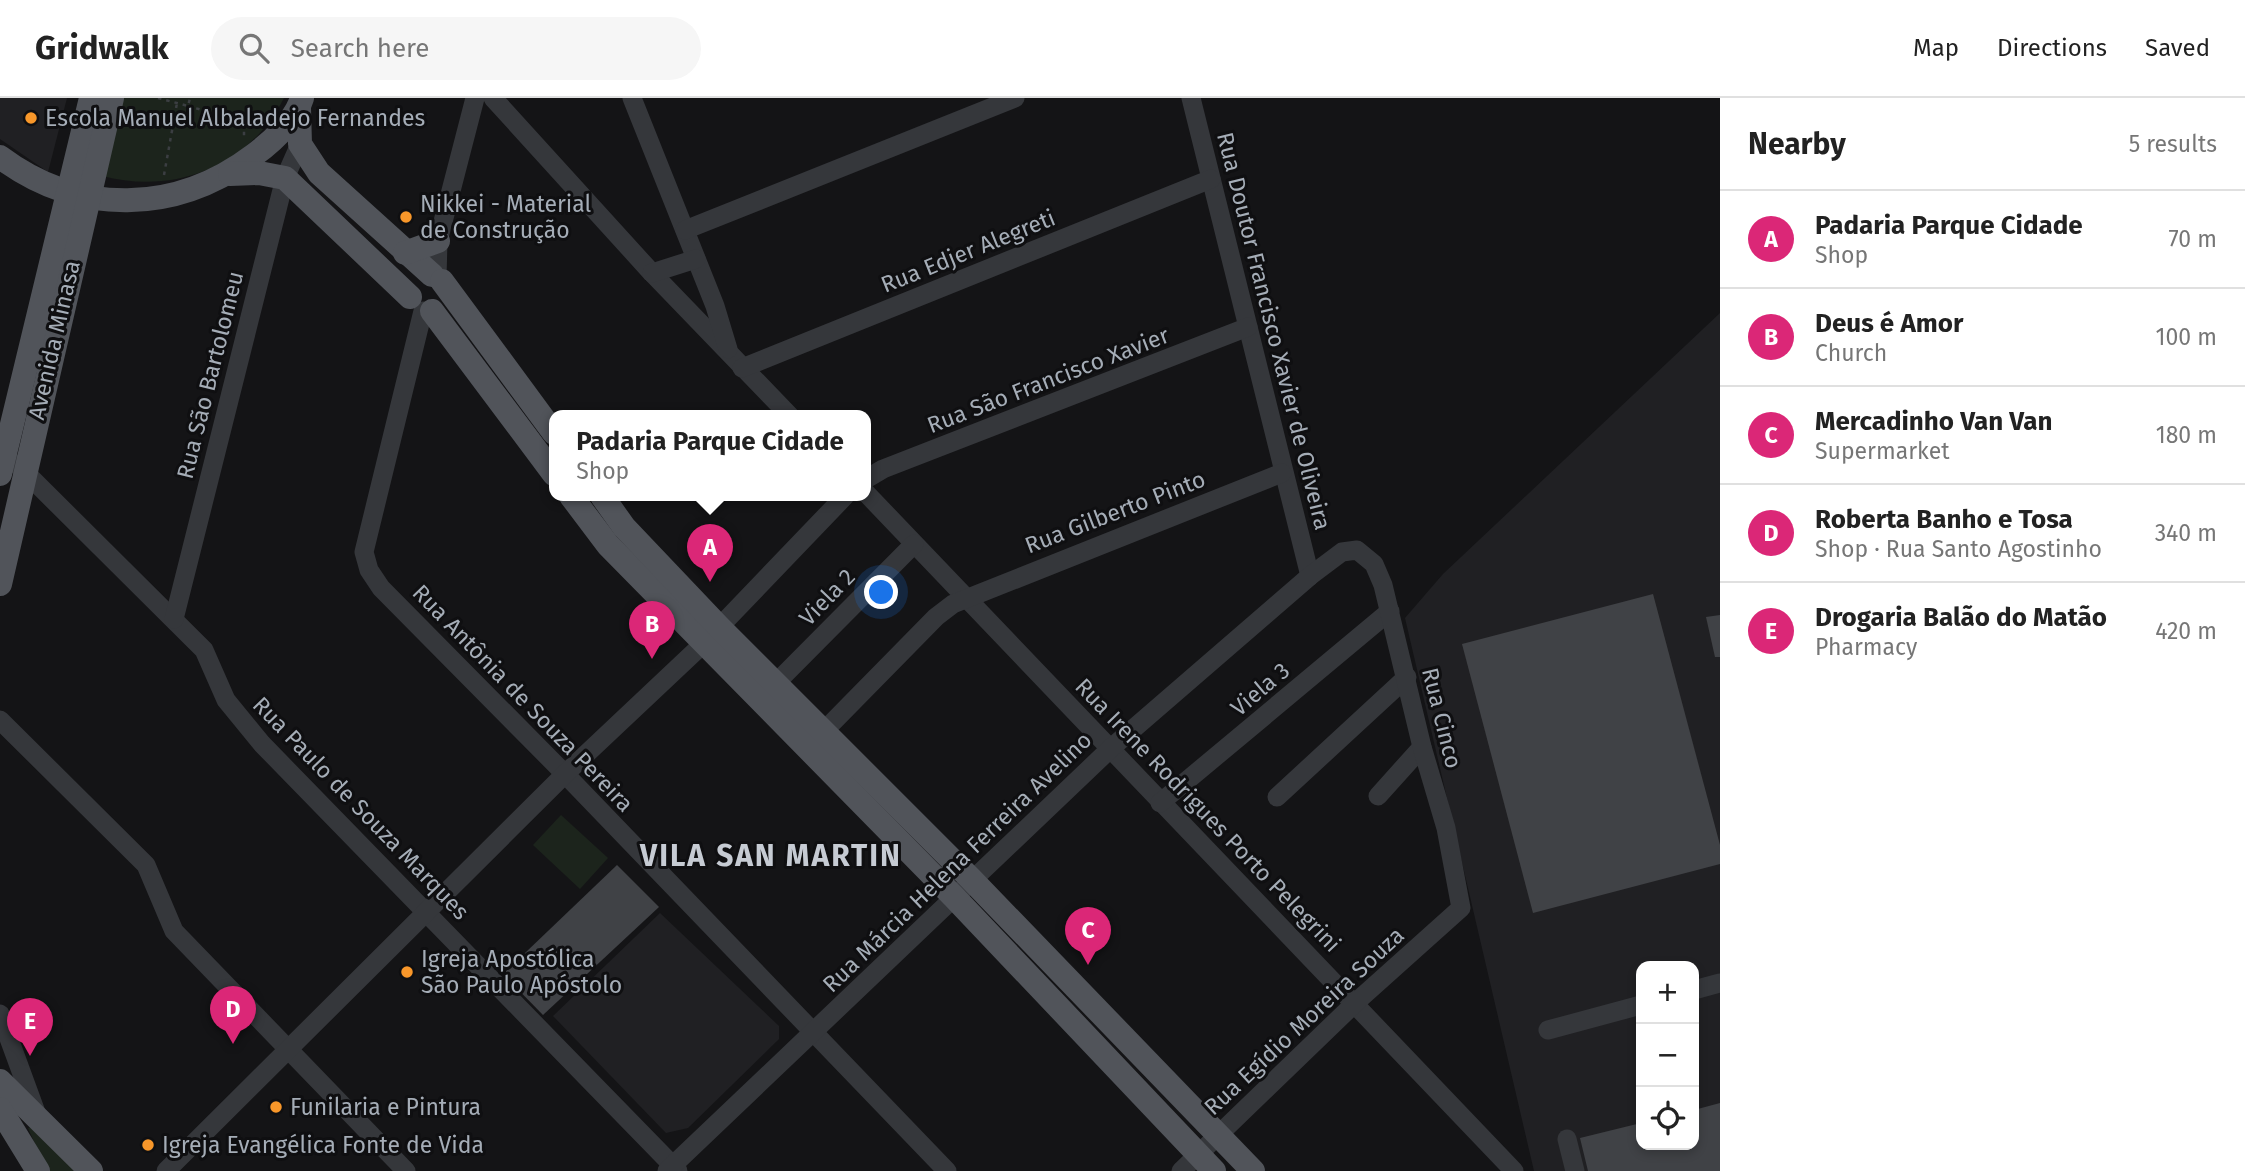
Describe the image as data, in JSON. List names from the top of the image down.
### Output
{
  "streets": {
    "main road": ["Avenida Minasa"],
    "street": [
      "Rua Edjer Alegreti",
      "Rua Doutor Francisco Xavier de Oliveira",
      "Rua São Bartolomeu",
      "Rua São Francisco Xavier",
      "Rua Gilberto Pinto",
      "Viela 2",
      "Viela 3",
      "Rua Antônia de Souza Pereira",
      "Rua Cinco",
      "Rua Paulo de Souza Marques",
      "Rua Irene Rodrigues Porto Pelegrini",
      "Rua Márcia Helena Ferreira Avelino",
      "Rua Egídio Moreira Souza"
    ]
  },
  "crossings": [
    ["Rua Edjer Alegreti", "Rua Doutor Francisco Xavier de Oliveira"],
    ["Rua Doutor Francisco Xavier de Oliveira", "Rua São Francisco Xavier"],
    ["Rua Doutor Francisco Xavier de Oliveira", "Rua Gilberto Pinto"],
    ["Rua Doutor Francisco Xavier de Oliveira", "Rua Márcia Helena Ferreira Avelino"],
    ["Avenida Minasa", "Rua Paulo de Souza Marques"],
    ["Rua São Bartolomeu", "Rua Paulo de Souza Marques"],
    ["Rua Gilberto Pinto", "Rua Irene Rodrigues Porto Pelegrini"],
    ["Viela 2", "Rua Irene Rodrigues Porto Pelegrini"],
    ["Viela 3", "Rua Cinco"],
    ["Viela 3", "Rua Irene Rodrigues Porto Pelegrini"],
    ["Rua Antônia de Souza Pereira", "Rua Márcia Helena Ferreira Avelino"],
    ["Rua Cinco", "Rua Márcia Helena Ferreira Avelino"],
    ["Rua Cinco", "Rua Egídio Moreira Souza"],
    ["Rua Paulo de Souza Marques", "Rua Márcia Helena Ferreira Avelino"],
    ["Rua Irene Rodrigues Porto Pelegrini", "Rua Márcia Helena Ferreira Avelino"],
    ["Rua Irene Rodrigues Porto Pelegrini", "Rua Egídio Moreira Souza"]
  ],
  "districts": ["VILA SAN MARTIN"],
  "places": [
    "Escola Manuel Albaladejo Fernandes",
    "Nikkei - Material de Construção",
    "Igreja Apostólica São Paulo Apóstolo",
    "Funilaria e Pintura",
    "Igreja Evangélica Fonte de Vida"
  ],
  "page": {
    "header": "Gridwalk",
    "search": "Search here",
    "nav": ["Map", "Directions", "Saved"],
    "heading": ["Nearby", "5 results"],
    "list": [
      {
        "mark": "A",
        "name": "Padaria Parque Cidade",
        "note": "Shop",
        "value": "70 m"
      },
      {
        "mark": "B",
        "name": "Deus é Amor",
        "note": "Church",
        "value": "100 m"
      },
      {
        "mark": "C",
        "name": "Mercadinho Van Van",
        "note": "Supermarket",
        "value": "180 m"
      },
      {
        "mark": "D",
        "name": "Roberta Banho e Tosa",
        "note": "Shop · Rua Santo Agostinho",
        "value": "340 m"
      },
      {
        "mark": "E",
        "name": "Drogaria Balão do Matão",
        "note": "Pharmacy",
        "value": "420 m"
      }
    ],
    "popup": ["Padaria Parque Cidade", "Shop"],
    "pins": [
      "A",
      "B",
      "C",
      "D",
      "E"
    ],
    "map_buttons": ["+", "−"]
  }
}
